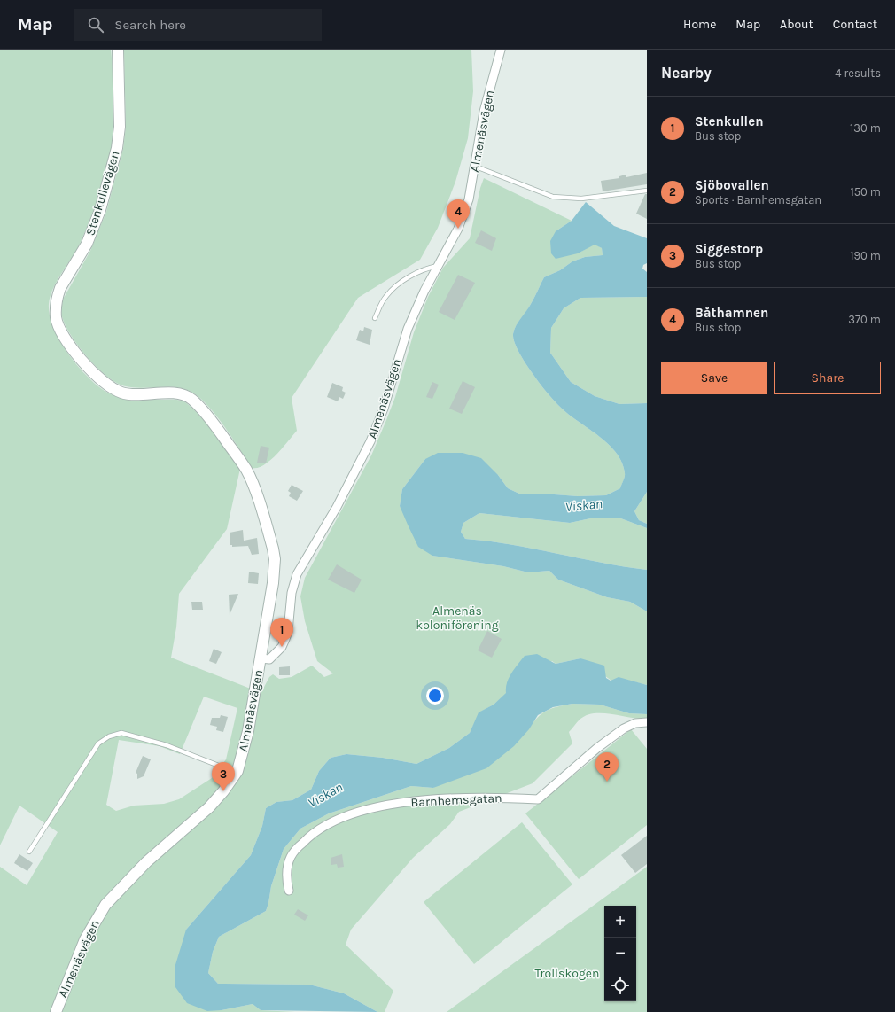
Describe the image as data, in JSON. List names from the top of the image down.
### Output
{
  "streets": {
    "street": ["Almenäsvägen", "Stenkullevägen", "Barnhemsgatan"]
  },
  "crossings": [
    ["Almenäsvägen", "Stenkullevägen"]
  ],
  "water": ["Viskan"],
  "parks": ["Almenäs koloniförening", "Trollskogen"],
  "page": {
    "header": "Map",
    "search": "Search here",
    "nav": [
      "Home",
      "Map",
      "About",
      "Contact"
    ],
    "heading": ["Nearby", "4 results"],
    "list": [
      {
        "mark": "1",
        "name": "Stenkullen",
        "note": "Bus stop",
        "value": "130 m"
      },
      {
        "mark": "2",
        "name": "Sjöbovallen",
        "note": "Sports · Barnhemsgatan",
        "value": "150 m"
      },
      {
        "mark": "3",
        "name": "Siggestorp",
        "note": "Bus stop",
        "value": "190 m"
      },
      {
        "mark": "4",
        "name": "Båthamnen",
        "note": "Bus stop",
        "value": "370 m"
      }
    ],
    "pins": [
      "4",
      "1",
      "2",
      "3"
    ],
    "buttons": ["Save", "Share"],
    "map_buttons": ["+", "−"]
  }
}
